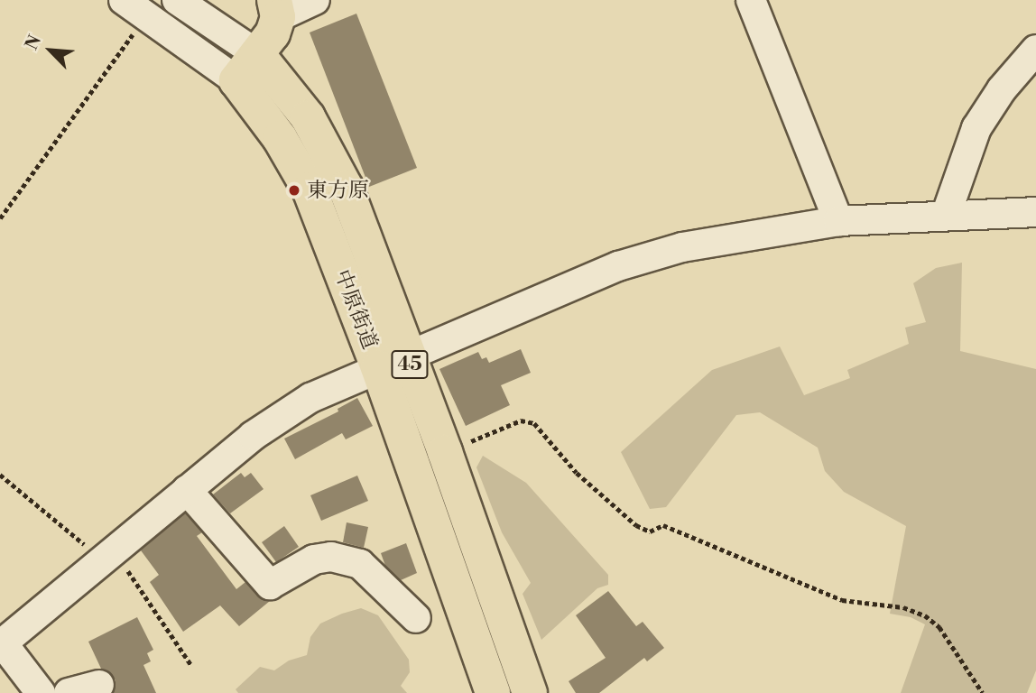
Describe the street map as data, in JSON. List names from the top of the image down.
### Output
{
  "streets": {
    "main road": ["中原街道", "45"]
  },
  "places": ["東方原"],
  "north": "top left"
}
